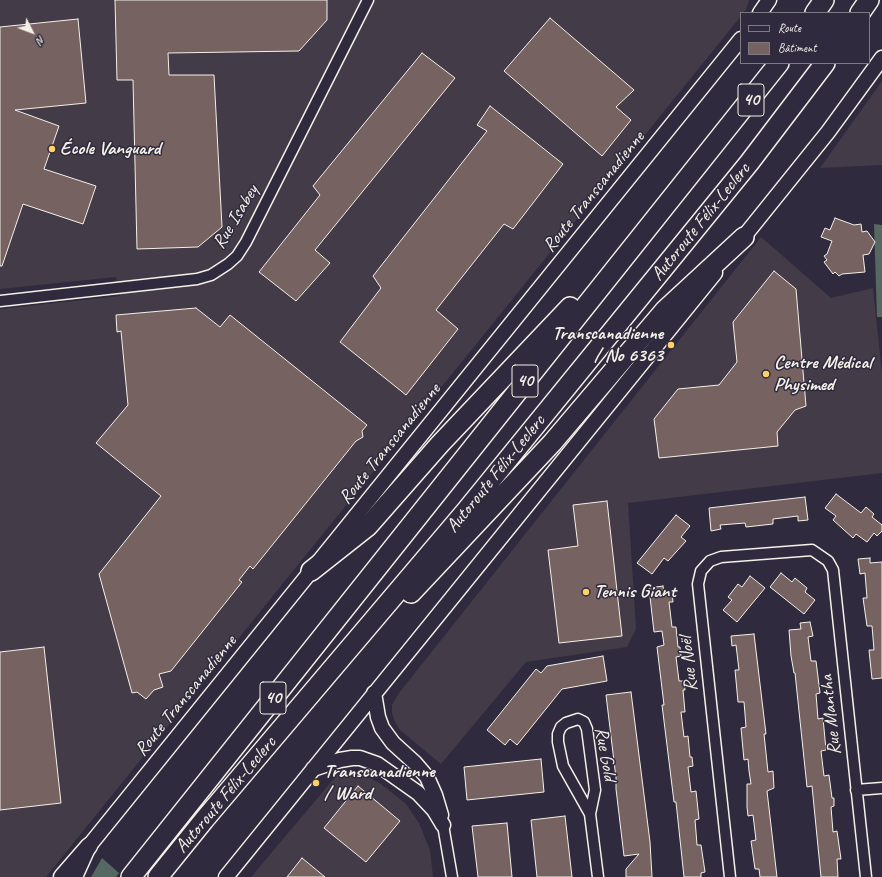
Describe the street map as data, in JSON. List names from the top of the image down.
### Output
{
  "streets": {
    "highway": ["40", "Autoroute Félix-Leclerc"],
    "main road": ["Route Transcanadienne"],
    "street": [
      "Rue Isabey",
      "Rue Noël",
      "Rue Mantha",
      "Rue Gold"
    ]
  },
  "crossings": [
    ["Rue Noël", "Rue Mantha"]
  ],
  "places": [
    "École Vanguard",
    "Transcanadienne / No 6363",
    "Centre Médical Physimed",
    "Tennis Giant",
    "Transcanadienne / Ward"
  ],
  "legend": ["Route", "Bâtiment"],
  "north": "bottom right"
}
